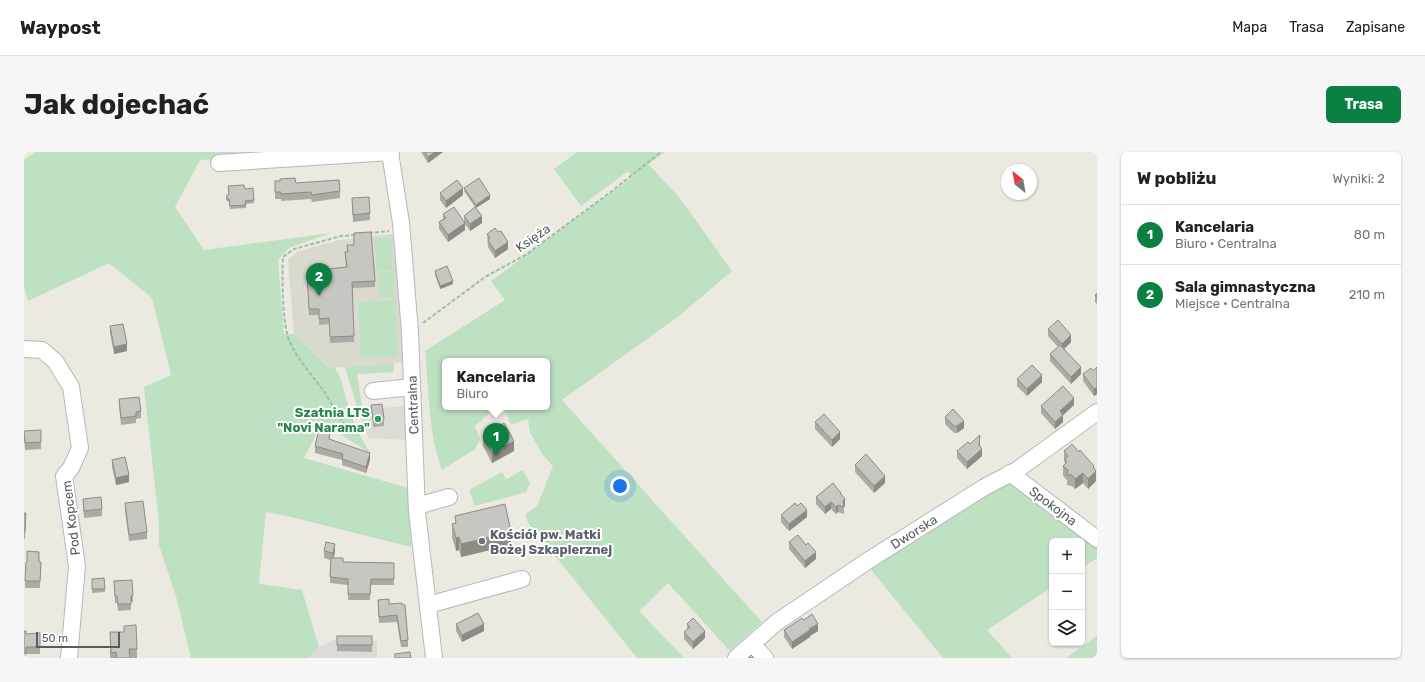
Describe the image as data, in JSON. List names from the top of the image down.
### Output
{
  "streets": {
    "street": [
      "Centralna",
      "Spokojna",
      "Pod Kopcem",
      "Dworska"
    ],
    "path": ["Księża"]
  },
  "crossings": [
    ["Księża", "Centralna"],
    ["Spokojna", "Dworska"]
  ],
  "places": ["Szatnia LTS \"Novi Narama\"", "Kościół pw. Matki Bożej Szkaplerznej"],
  "scale_bar": "50 m",
  "north": "top left",
  "page": {
    "header": "Waypost",
    "nav": ["Mapa", "Trasa", "Zapisane"],
    "buttons": "Trasa",
    "title": "Jak dojechać",
    "heading": ["W pobliżu", "Wyniki: 2"],
    "list": [
      {
        "mark": "1",
        "name": "Kancelaria",
        "note": "Biuro · Centralna",
        "value": "80 m"
      },
      {
        "mark": "2",
        "name": "Sala gimnastyczna",
        "note": "Miejsce · Centralna",
        "value": "210 m"
      }
    ],
    "pins": ["2", "1"],
    "popup": ["Kancelaria", "Biuro"],
    "map_buttons": ["+", "−"],
    "scale": "50 m"
  }
}
